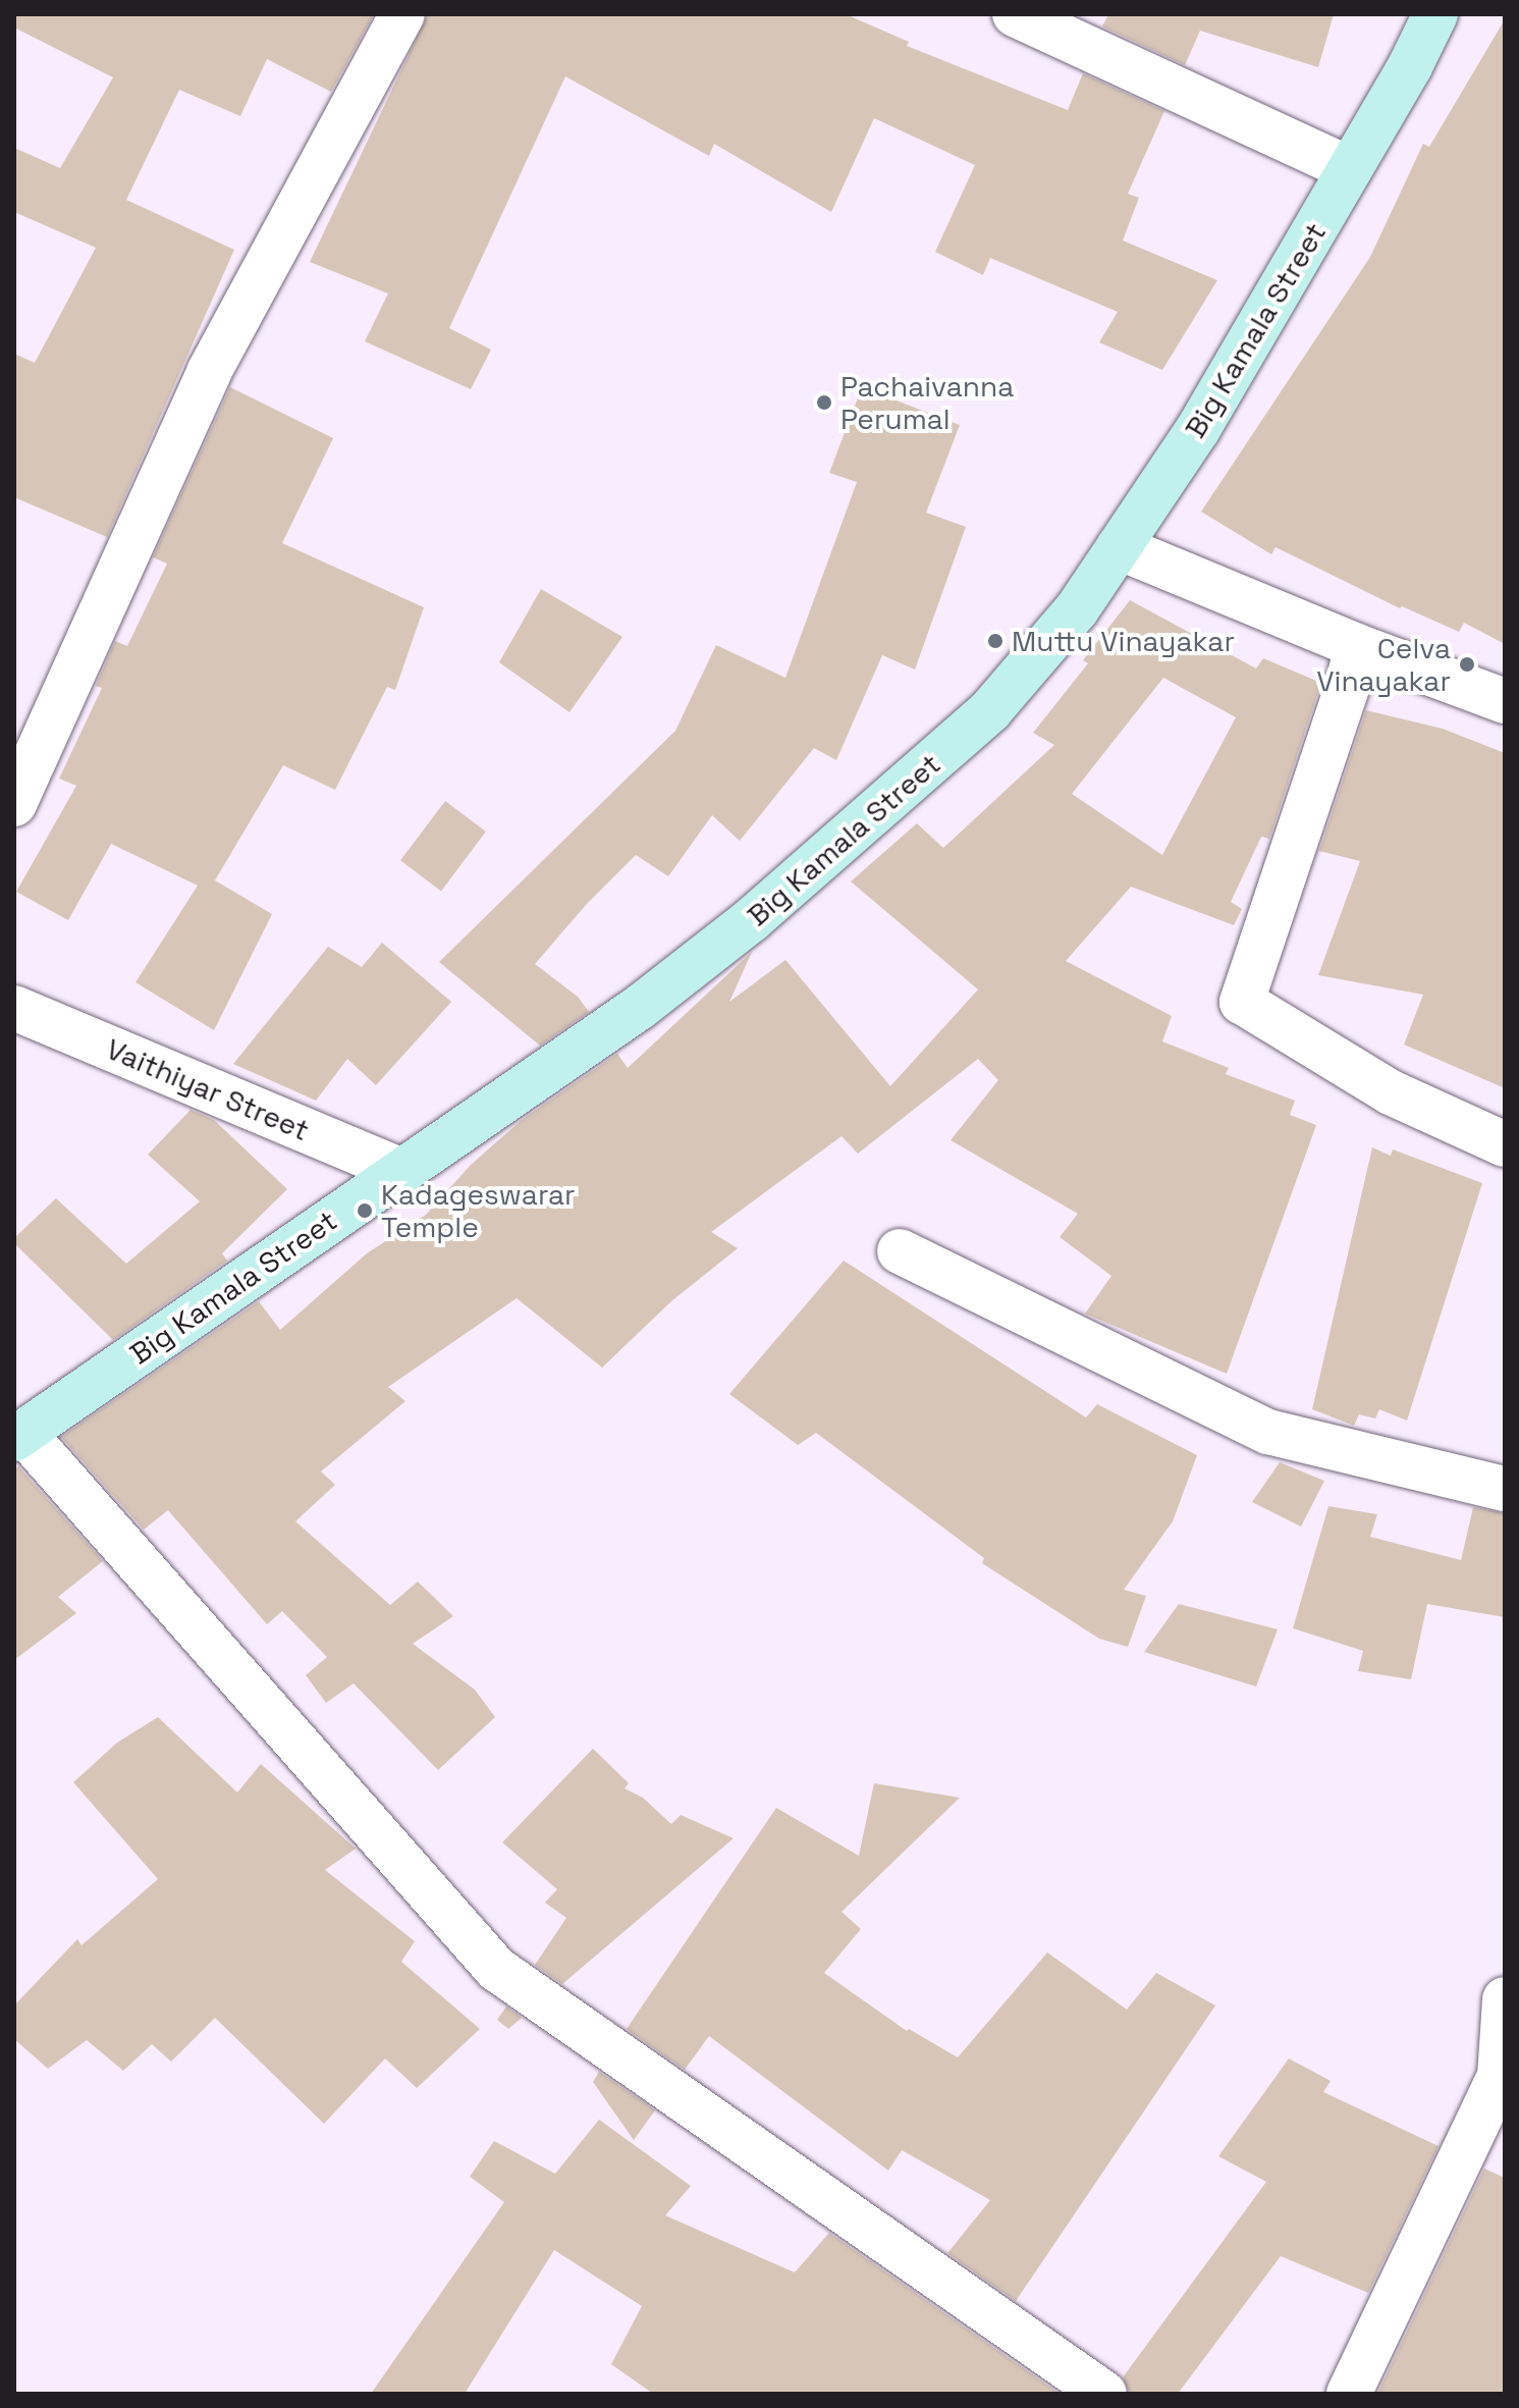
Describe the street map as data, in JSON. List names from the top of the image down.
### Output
{
  "streets": {
    "main road": ["Big Kamala Street"],
    "street": ["Vaithiyar Street"]
  },
  "crossings": [
    ["Big Kamala Street", "Vaithiyar Street"]
  ],
  "places": [
    "Pachaivanna Perumal",
    "Muttu Vinayakar",
    "Celva Vinayakar",
    "Kadageswarar Temple"
  ]
}
